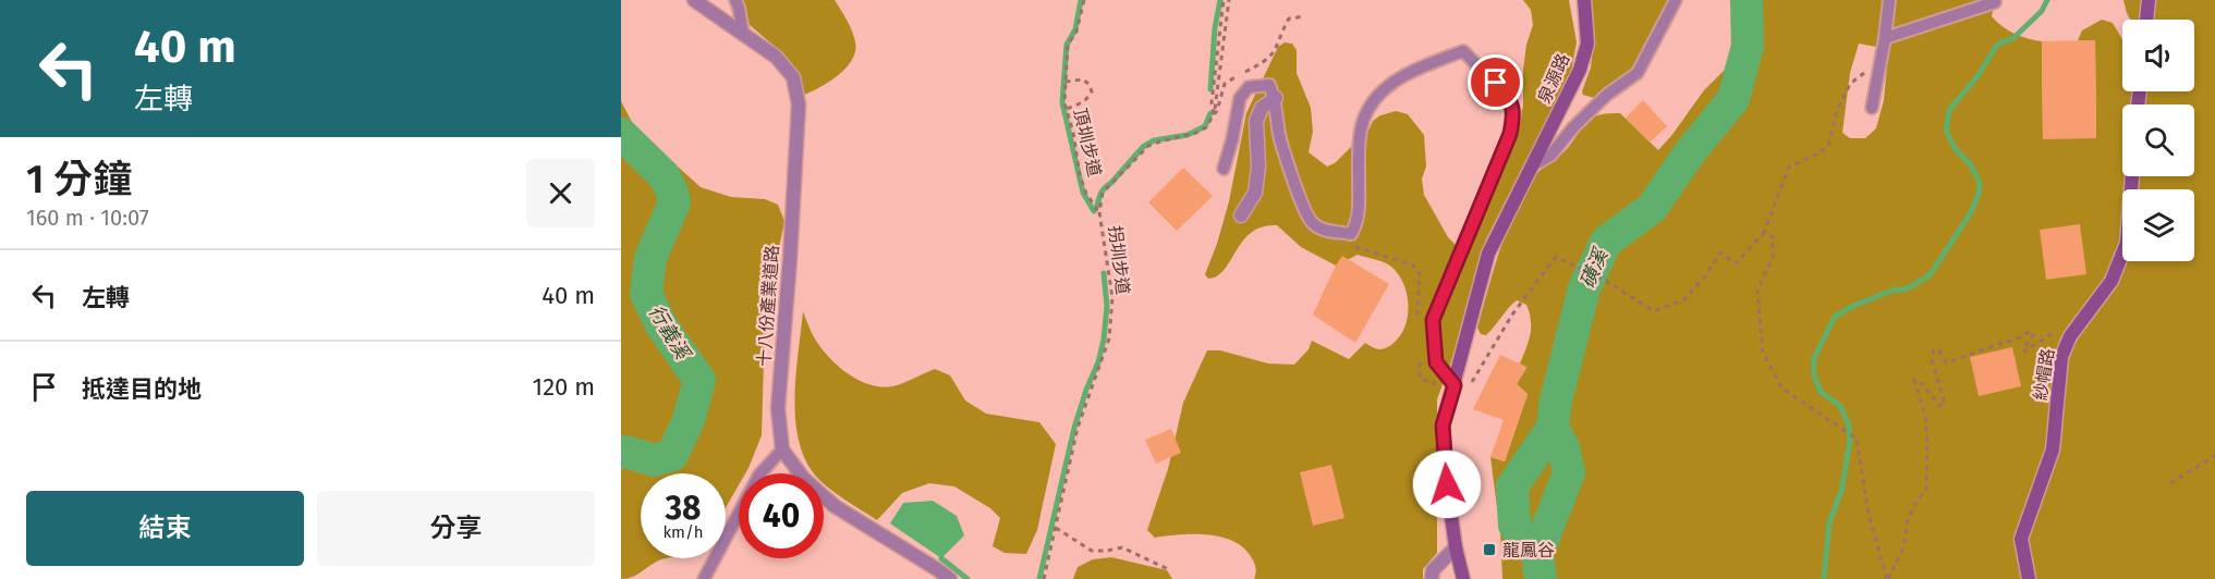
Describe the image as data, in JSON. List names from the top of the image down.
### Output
{
  "streets": {
    "street": ["泉源路", "十八份產業道路", "紗帽路"],
    "path": ["頂圳步道", "拐圳步道"]
  },
  "crossings": [
    ["頂圳步道", "拐圳步道"]
  ],
  "water": ["磺溪", "行義溪"],
  "places": {
    "transit": ["龍鳳谷"]
  },
  "page": {
    "turn": ["40 m", "左轉"],
    "heading": ["1 分鐘", "160 m · 10:07"],
    "list": [
      {
        "name": "左轉",
        "value": "40 m"
      },
      {
        "name": "抵達目的地",
        "value": "120 m"
      }
    ],
    "speed": "38 km/h",
    "limit": "40",
    "buttons": ["結束", "分享"]
  }
}
